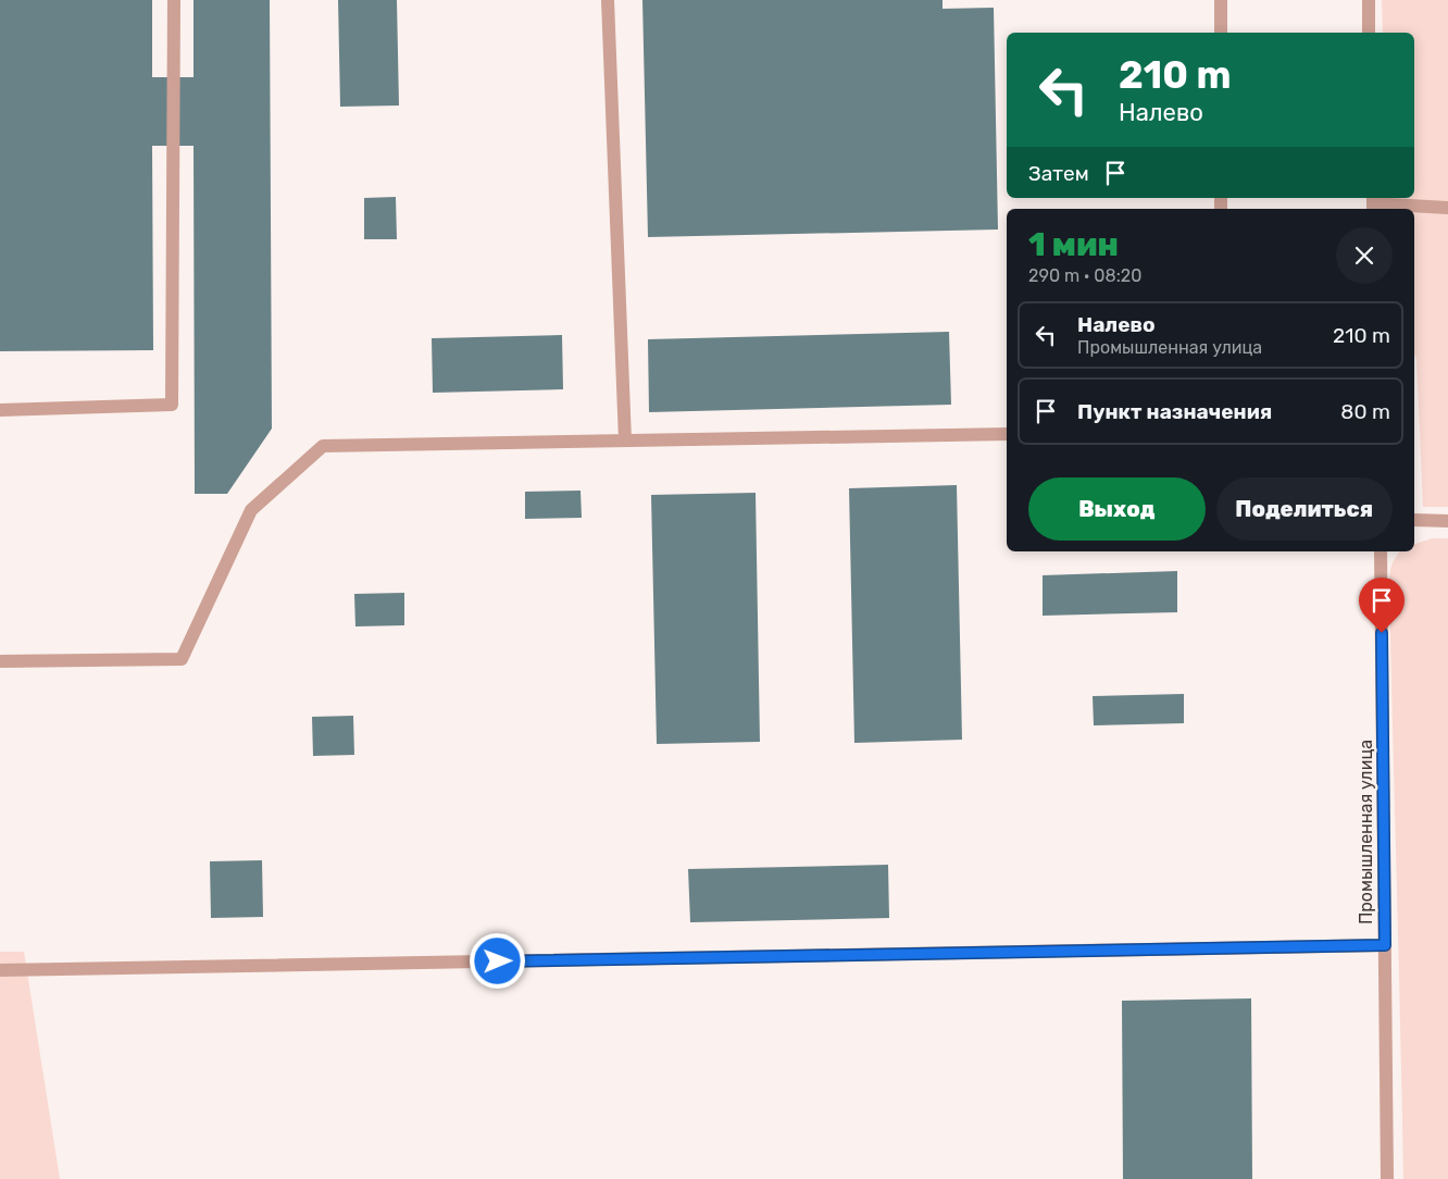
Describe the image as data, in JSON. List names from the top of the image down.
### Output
{
  "streets": {
    "street": ["Промышленная улица"]
  },
  "page": {
    "turn": ["210 m", "Налево"],
    "then": "Затем",
    "heading": ["1 мин", "290 m · 08:20"],
    "list": [
      {
        "name": "Налево",
        "note": "Промышленная улица",
        "value": "210 m"
      },
      {
        "name": "Пункт назначения",
        "value": "80 m"
      }
    ],
    "buttons": ["Выход", "Поделиться"]
  }
}
